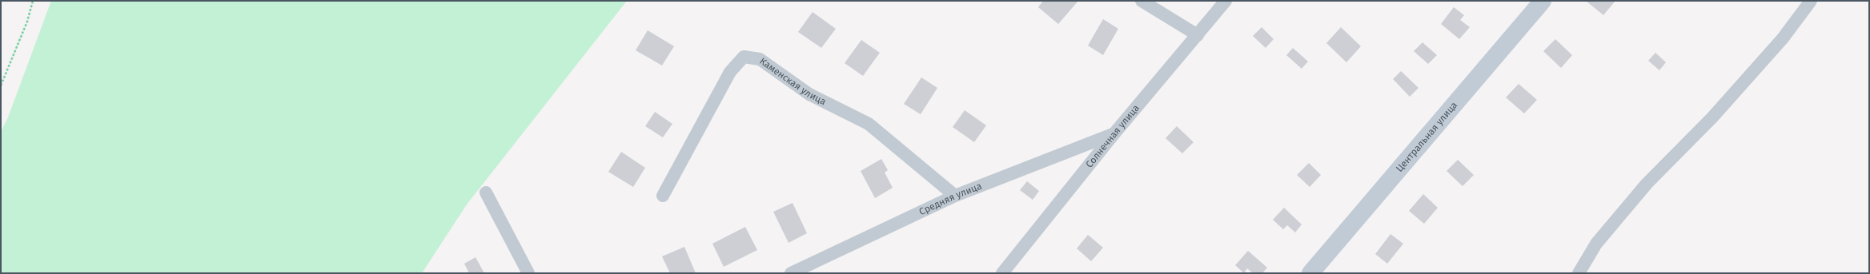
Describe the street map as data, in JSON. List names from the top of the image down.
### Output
{
  "streets": {
    "main road": ["Центральная улица"],
    "street": ["Каменская улица", "Солнечная улица", "Средняя улица"]
  },
  "crossings": [
    ["Каменская улица", "Средняя улица"],
    ["Солнечная улица", "Средняя улица"]
  ]
}
